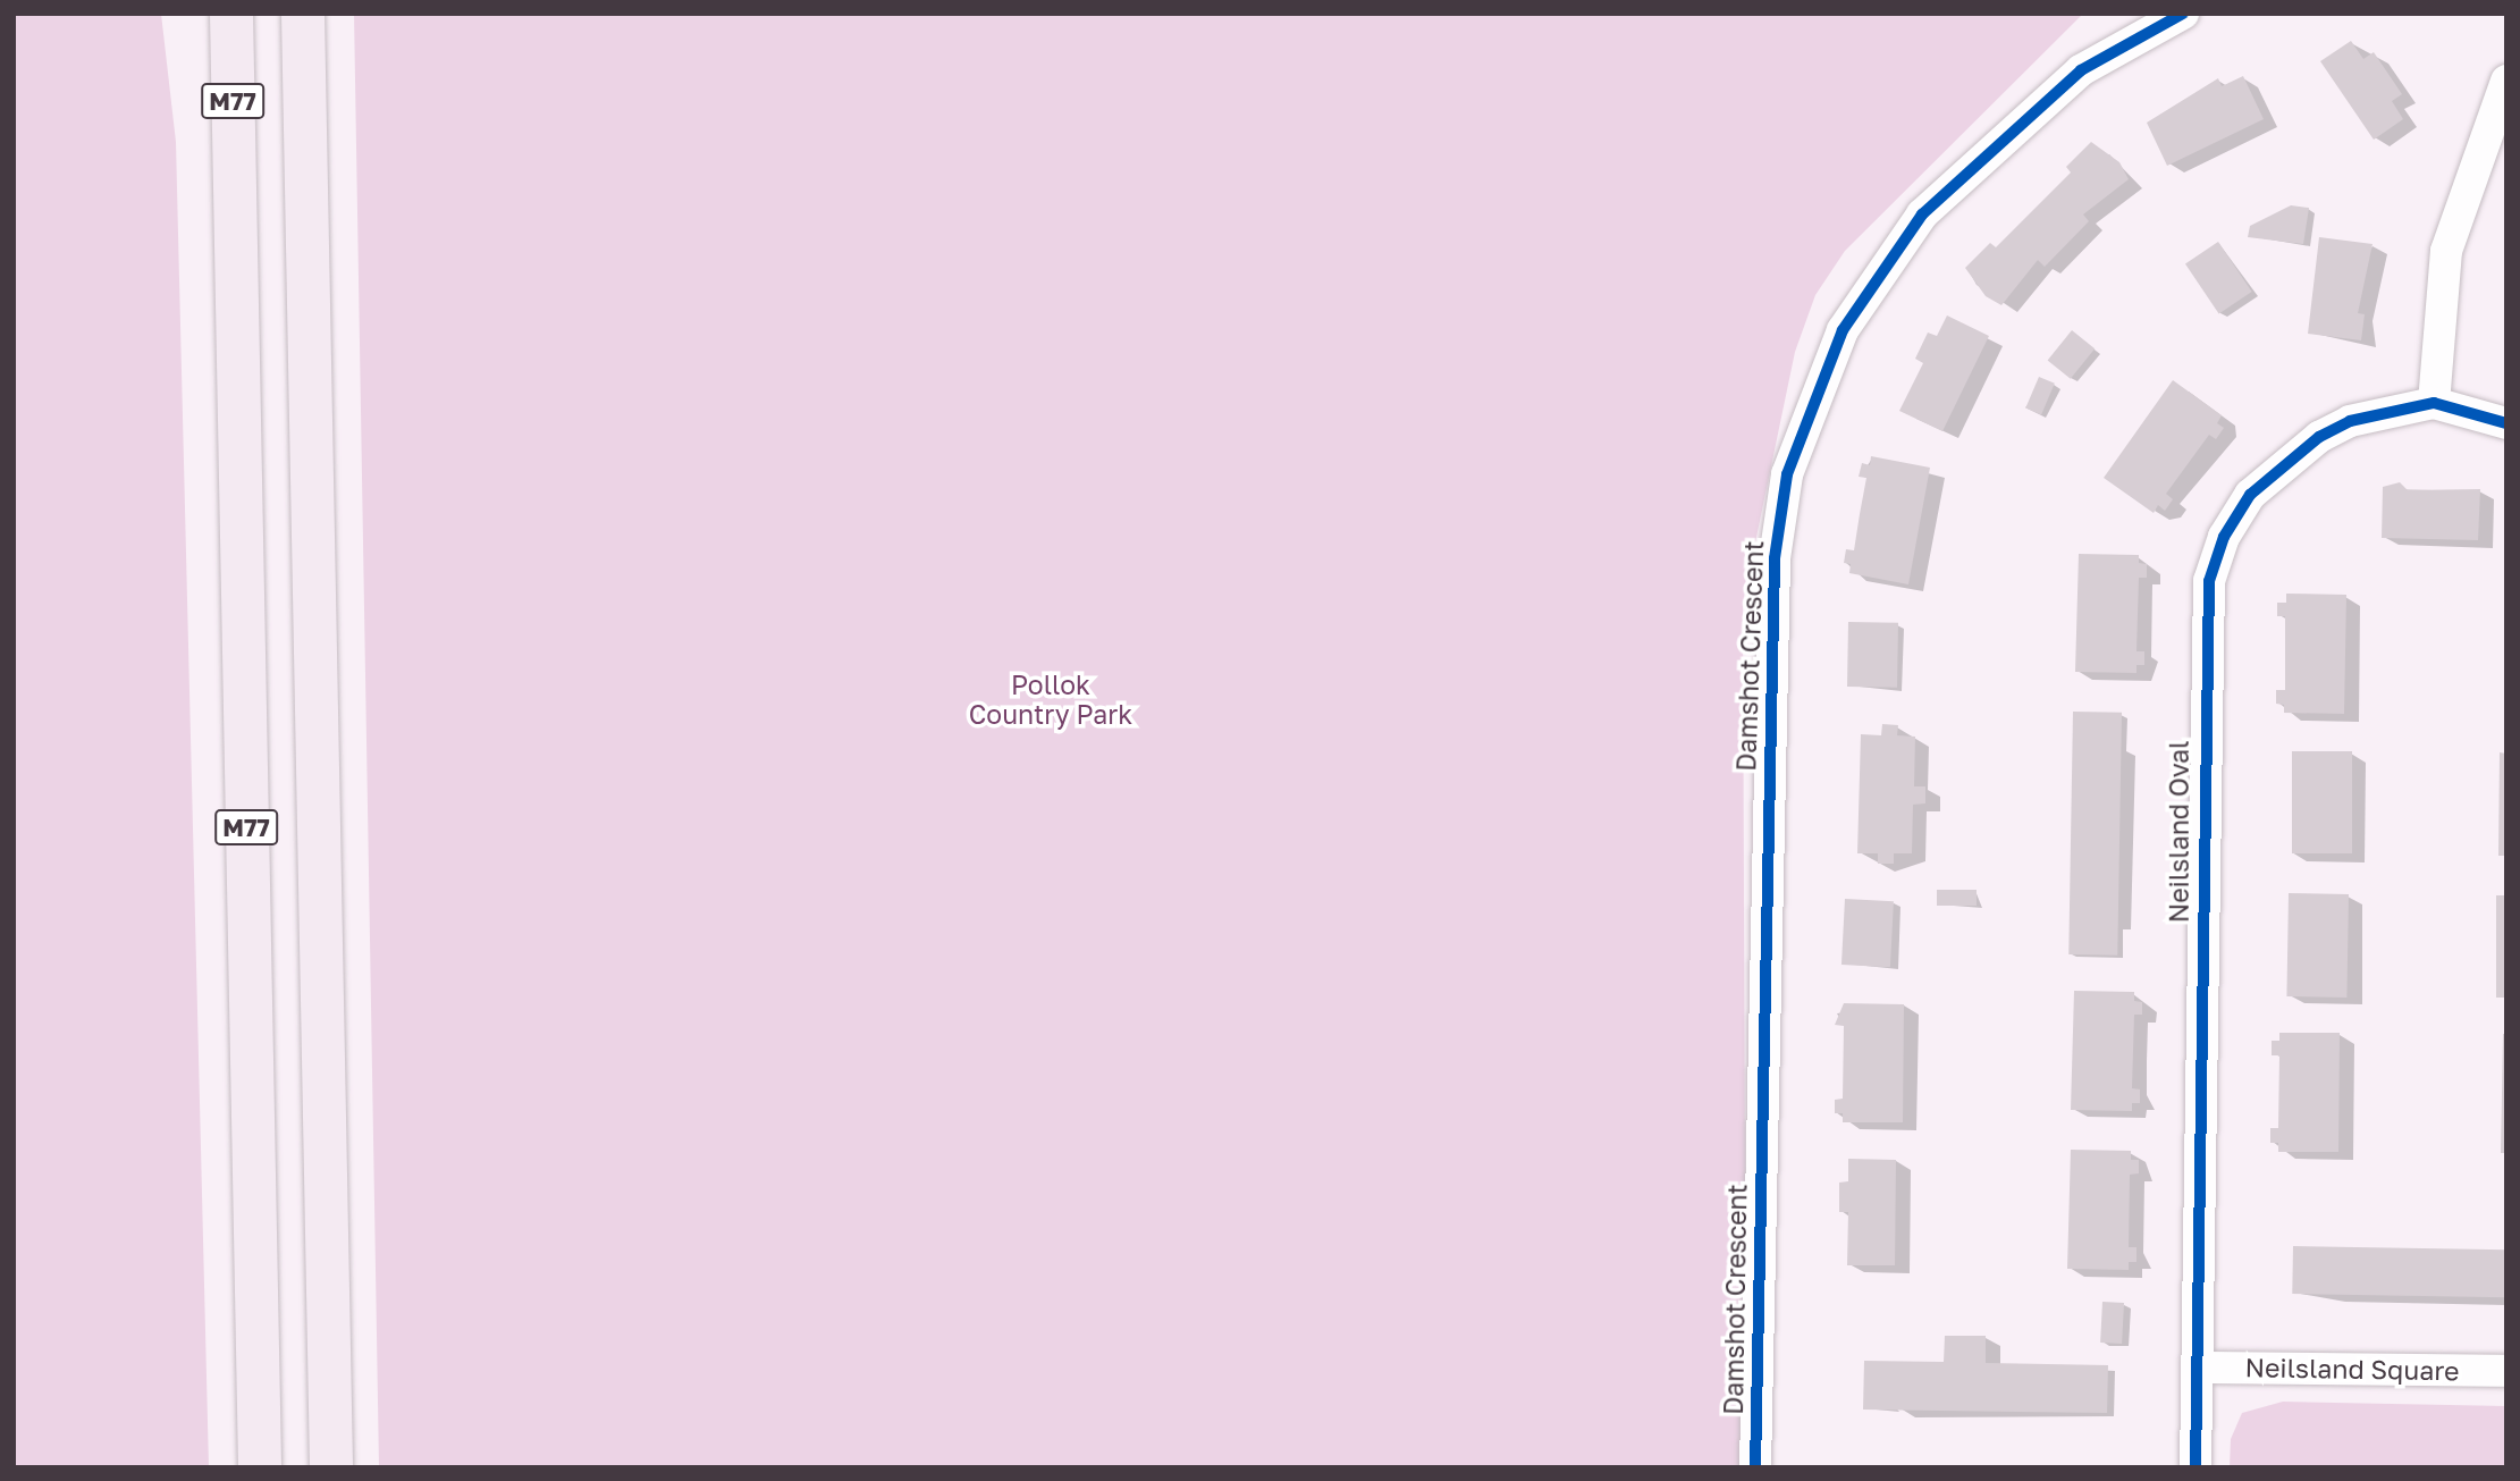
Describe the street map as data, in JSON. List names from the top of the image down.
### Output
{
  "streets": {
    "highway": ["M77"],
    "street": ["Damshot Crescent", "Neilsland Oval", "Neilsland Square"]
  },
  "crossings": [
    ["Neilsland Oval", "Neilsland Square"]
  ],
  "parks": ["Pollok Country Park"]
}
